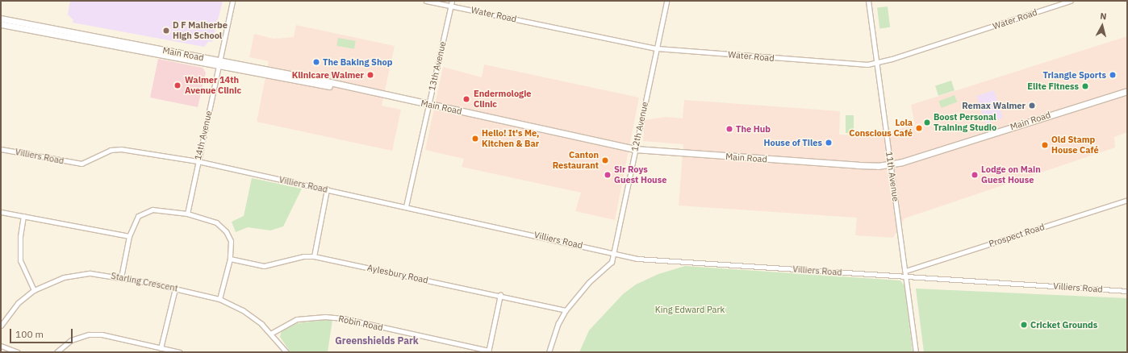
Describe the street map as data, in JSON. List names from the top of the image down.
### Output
{
  "streets": {
    "main road": ["Main Road"],
    "street": [
      "Water Road",
      "13th Avenue",
      "12th Avenue",
      "14th Avenue",
      "Villiers Road",
      "11th Avenue",
      "Prospect Road",
      "Aylesbury Road",
      "Starling Crescent",
      "Robin Road"
    ]
  },
  "crossings": [
    ["Water Road", "13th Avenue"],
    ["Water Road", "12th Avenue"],
    ["Water Road", "11th Avenue"],
    ["Main Road", "13th Avenue"],
    ["Main Road", "12th Avenue"],
    ["Main Road", "14th Avenue"],
    ["Main Road", "11th Avenue"],
    ["13th Avenue", "Villiers Road"],
    ["12th Avenue", "Villiers Road"],
    ["12th Avenue", "Aylesbury Road"],
    ["14th Avenue", "Villiers Road"],
    ["Villiers Road", "11th Avenue"],
    ["11th Avenue", "Prospect Road"],
    ["Starling Crescent", "Robin Road"]
  ],
  "districts": ["Greenshields Park"],
  "parks": ["King Edward Park"],
  "places": [
    "D F Malherbe High School",
    "The Baking Shop",
    "Klinicare Walmer",
    "Triangle Sports",
    "Walmer 14th Avenue Clinic",
    "Elite Fitness",
    "Endermologie Clinic",
    "Remax Walmer",
    "Boost Personal Training Studio",
    "Lola Conscious Café",
    "The Hub",
    "Hello! It's Me, Kitchen & Bar",
    "House of Tiles",
    "Old Stamp House Café",
    "Canton Restaurant",
    "Sir Roys Guest House",
    "Lodge on Main Guest House",
    "Cricket Grounds"
  ],
  "scale_bar": "100 m",
  "north": "top"
}
